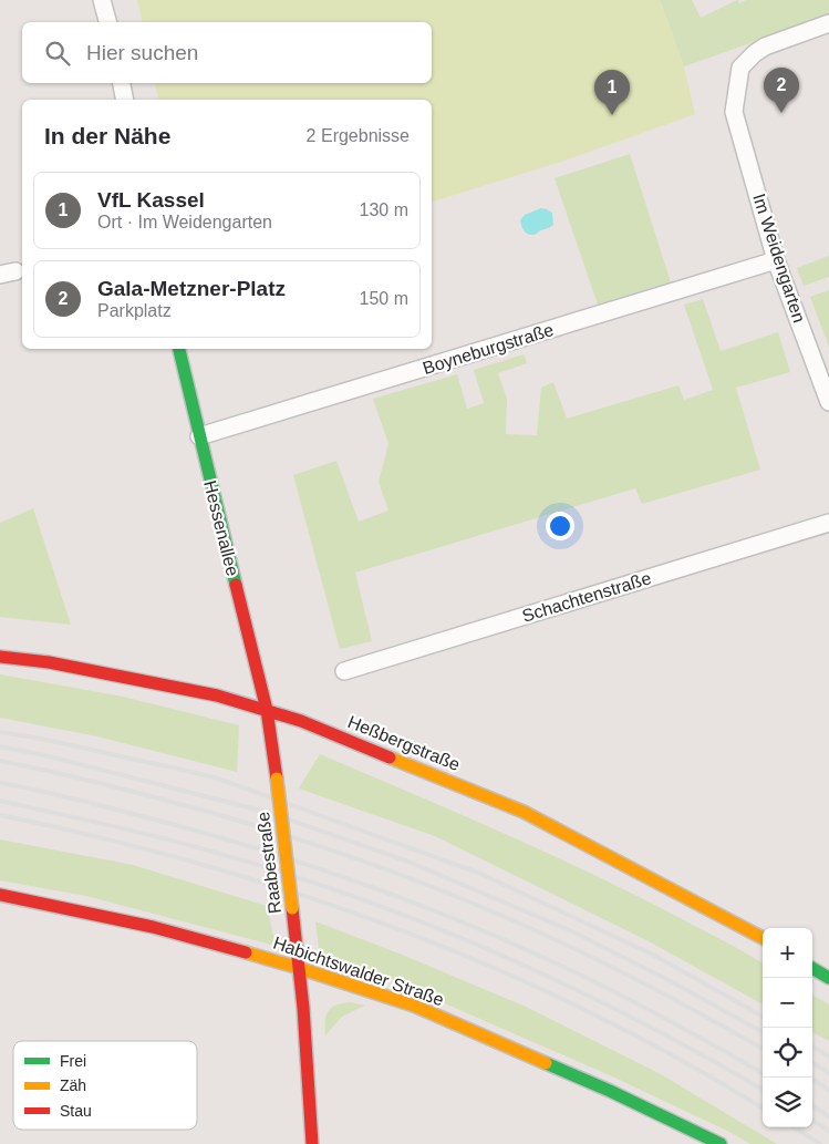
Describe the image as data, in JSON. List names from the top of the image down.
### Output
{
  "streets": {
    "street": [
      "Im Weidengarten",
      "Boyneburgstraße",
      "Hessenallee",
      "Schachtenstraße",
      "Heßbergstraße",
      "Raabestraße",
      "Habichtswalder Straße"
    ]
  },
  "crossings": [
    ["Im Weidengarten", "Boyneburgstraße"],
    ["Boyneburgstraße", "Hessenallee"],
    ["Hessenallee", "Heßbergstraße"],
    ["Hessenallee", "Raabestraße"],
    ["Heßbergstraße", "Raabestraße"],
    ["Raabestraße", "Habichtswalder Straße"]
  ],
  "legend": ["Frei", "Zäh", "Stau"],
  "page": {
    "search": "Hier suchen",
    "pins": ["2", "1"],
    "heading": ["In der Nähe", "2 Ergebnisse"],
    "list": [
      {
        "mark": "1",
        "name": "VfL Kassel",
        "note": "Ort · Im Weidengarten",
        "value": "130 m"
      },
      {
        "mark": "2",
        "name": "Gala-Metzner-Platz",
        "note": "Parkplatz",
        "value": "150 m"
      }
    ],
    "map_buttons": ["+", "−"]
  }
}
